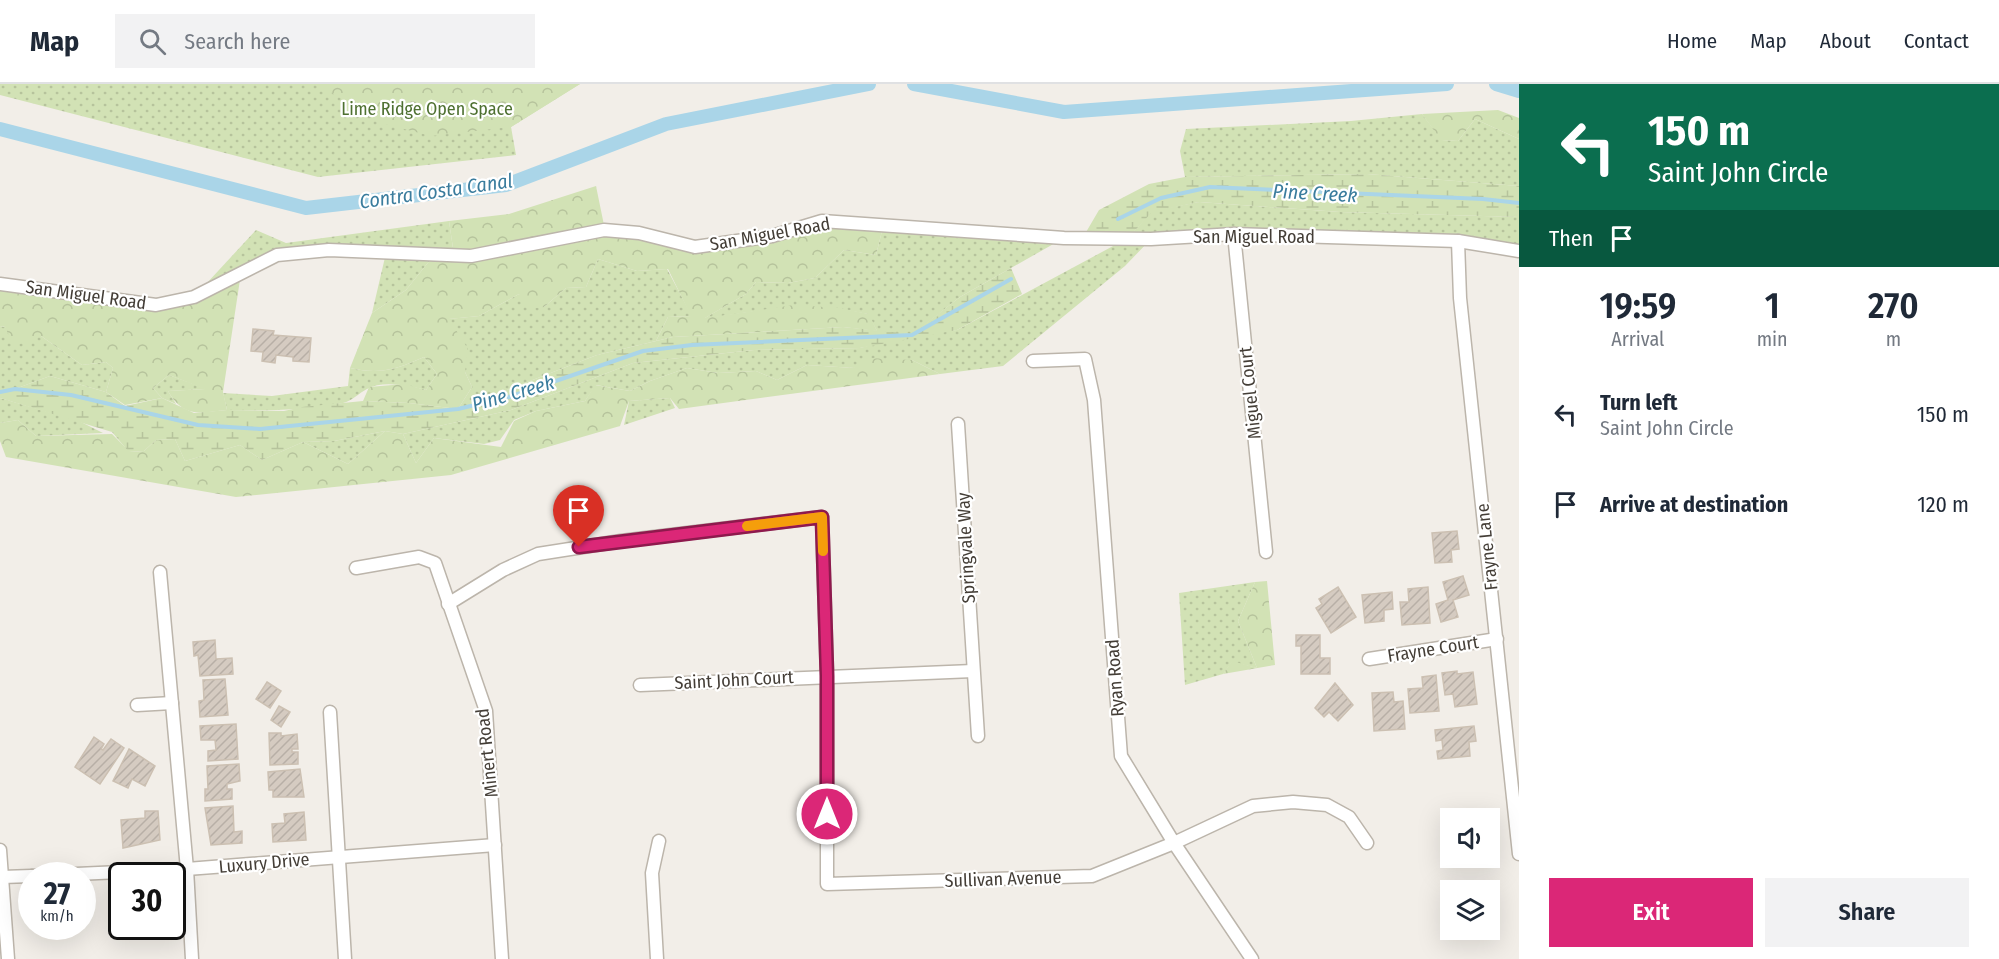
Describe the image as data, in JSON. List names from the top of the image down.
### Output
{
  "streets": {
    "street": [
      "San Miguel Road",
      "Miguel Court",
      "Frayne Lane",
      "Springvale Way",
      "Frayne Court",
      "Ryan Road",
      "Saint John Court",
      "Minert Road",
      "Luxury Drive",
      "Sullivan Avenue"
    ]
  },
  "crossings": [
    ["San Miguel Road", "Miguel Court"],
    ["San Miguel Road", "Frayne Lane"],
    ["Frayne Lane", "Frayne Court"],
    ["Springvale Way", "Saint John Court"],
    ["Ryan Road", "Sullivan Avenue"],
    ["Saint John Court", "Sullivan Avenue"],
    ["Minert Road", "Luxury Drive"]
  ],
  "water": ["Contra Costa Canal", "Pine Creek"],
  "parks": ["Lime Ridge Open Space"],
  "page": {
    "header": "Map",
    "search": "Search here",
    "nav": [
      "Home",
      "Map",
      "About",
      "Contact"
    ],
    "turn": ["150 m", "Saint John Circle"],
    "then": "Then",
    "eta": [
      "19:59",
      "Arrival",
      "1",
      "min",
      "270",
      "m"
    ],
    "list": [
      {
        "name": "Turn left",
        "note": "Saint John Circle",
        "value": "150 m"
      },
      {
        "name": "Arrive at destination",
        "value": "120 m"
      }
    ],
    "speed": "27 km/h",
    "limit": "30",
    "buttons": ["Exit", "Share"]
  }
}
